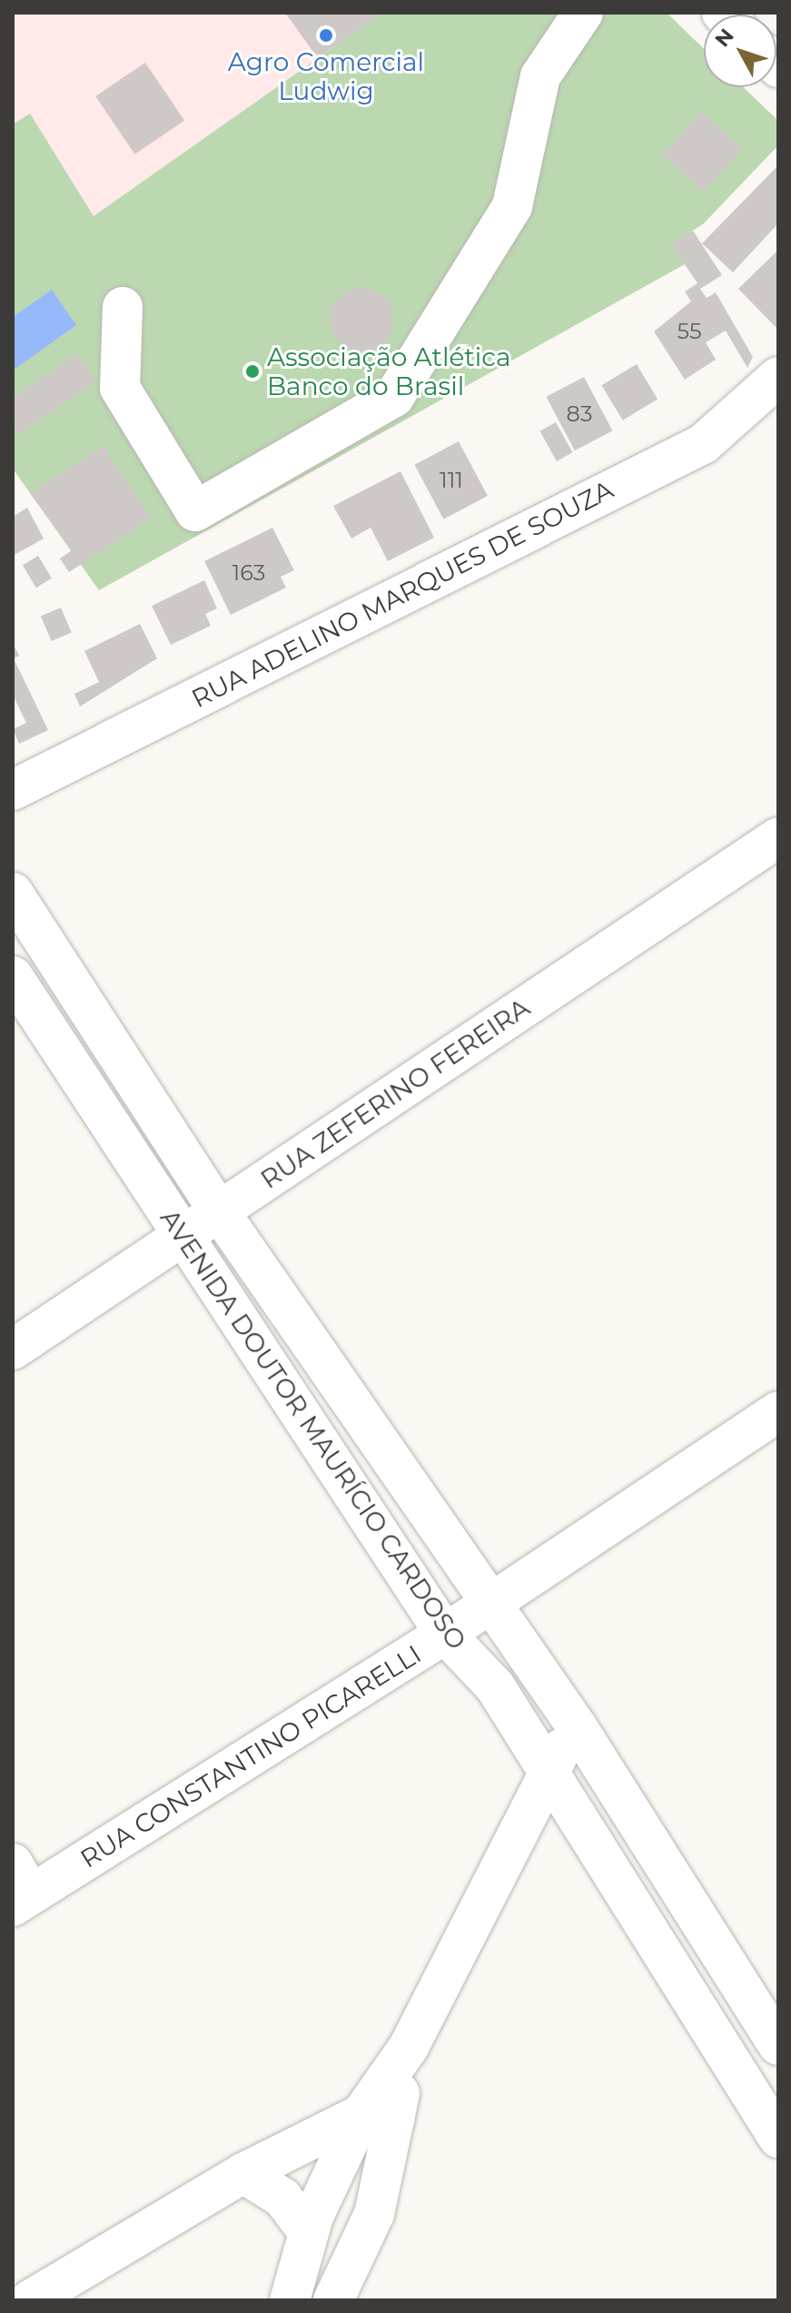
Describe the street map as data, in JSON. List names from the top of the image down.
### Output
{
  "streets": {
    "street": [
      "RUA ADELINO MARQUES DE SOUZA",
      "RUA ZEFERINO FEREIRA",
      "AVENIDA DOUTOR MAURÍCIO CARDOSO",
      "RUA CONSTANTINO PICARELLI"
    ]
  },
  "crossings": [
    ["RUA ZEFERINO FEREIRA", "AVENIDA DOUTOR MAURÍCIO CARDOSO"],
    ["AVENIDA DOUTOR MAURÍCIO CARDOSO", "RUA CONSTANTINO PICARELLI"]
  ],
  "places": ["Agro Comercial Ludwig", "Associação Atlética Banco do Brasil"],
  "house_numbers": [
    "55",
    "83",
    "111",
    "163"
  ],
  "north": "top left"
}
